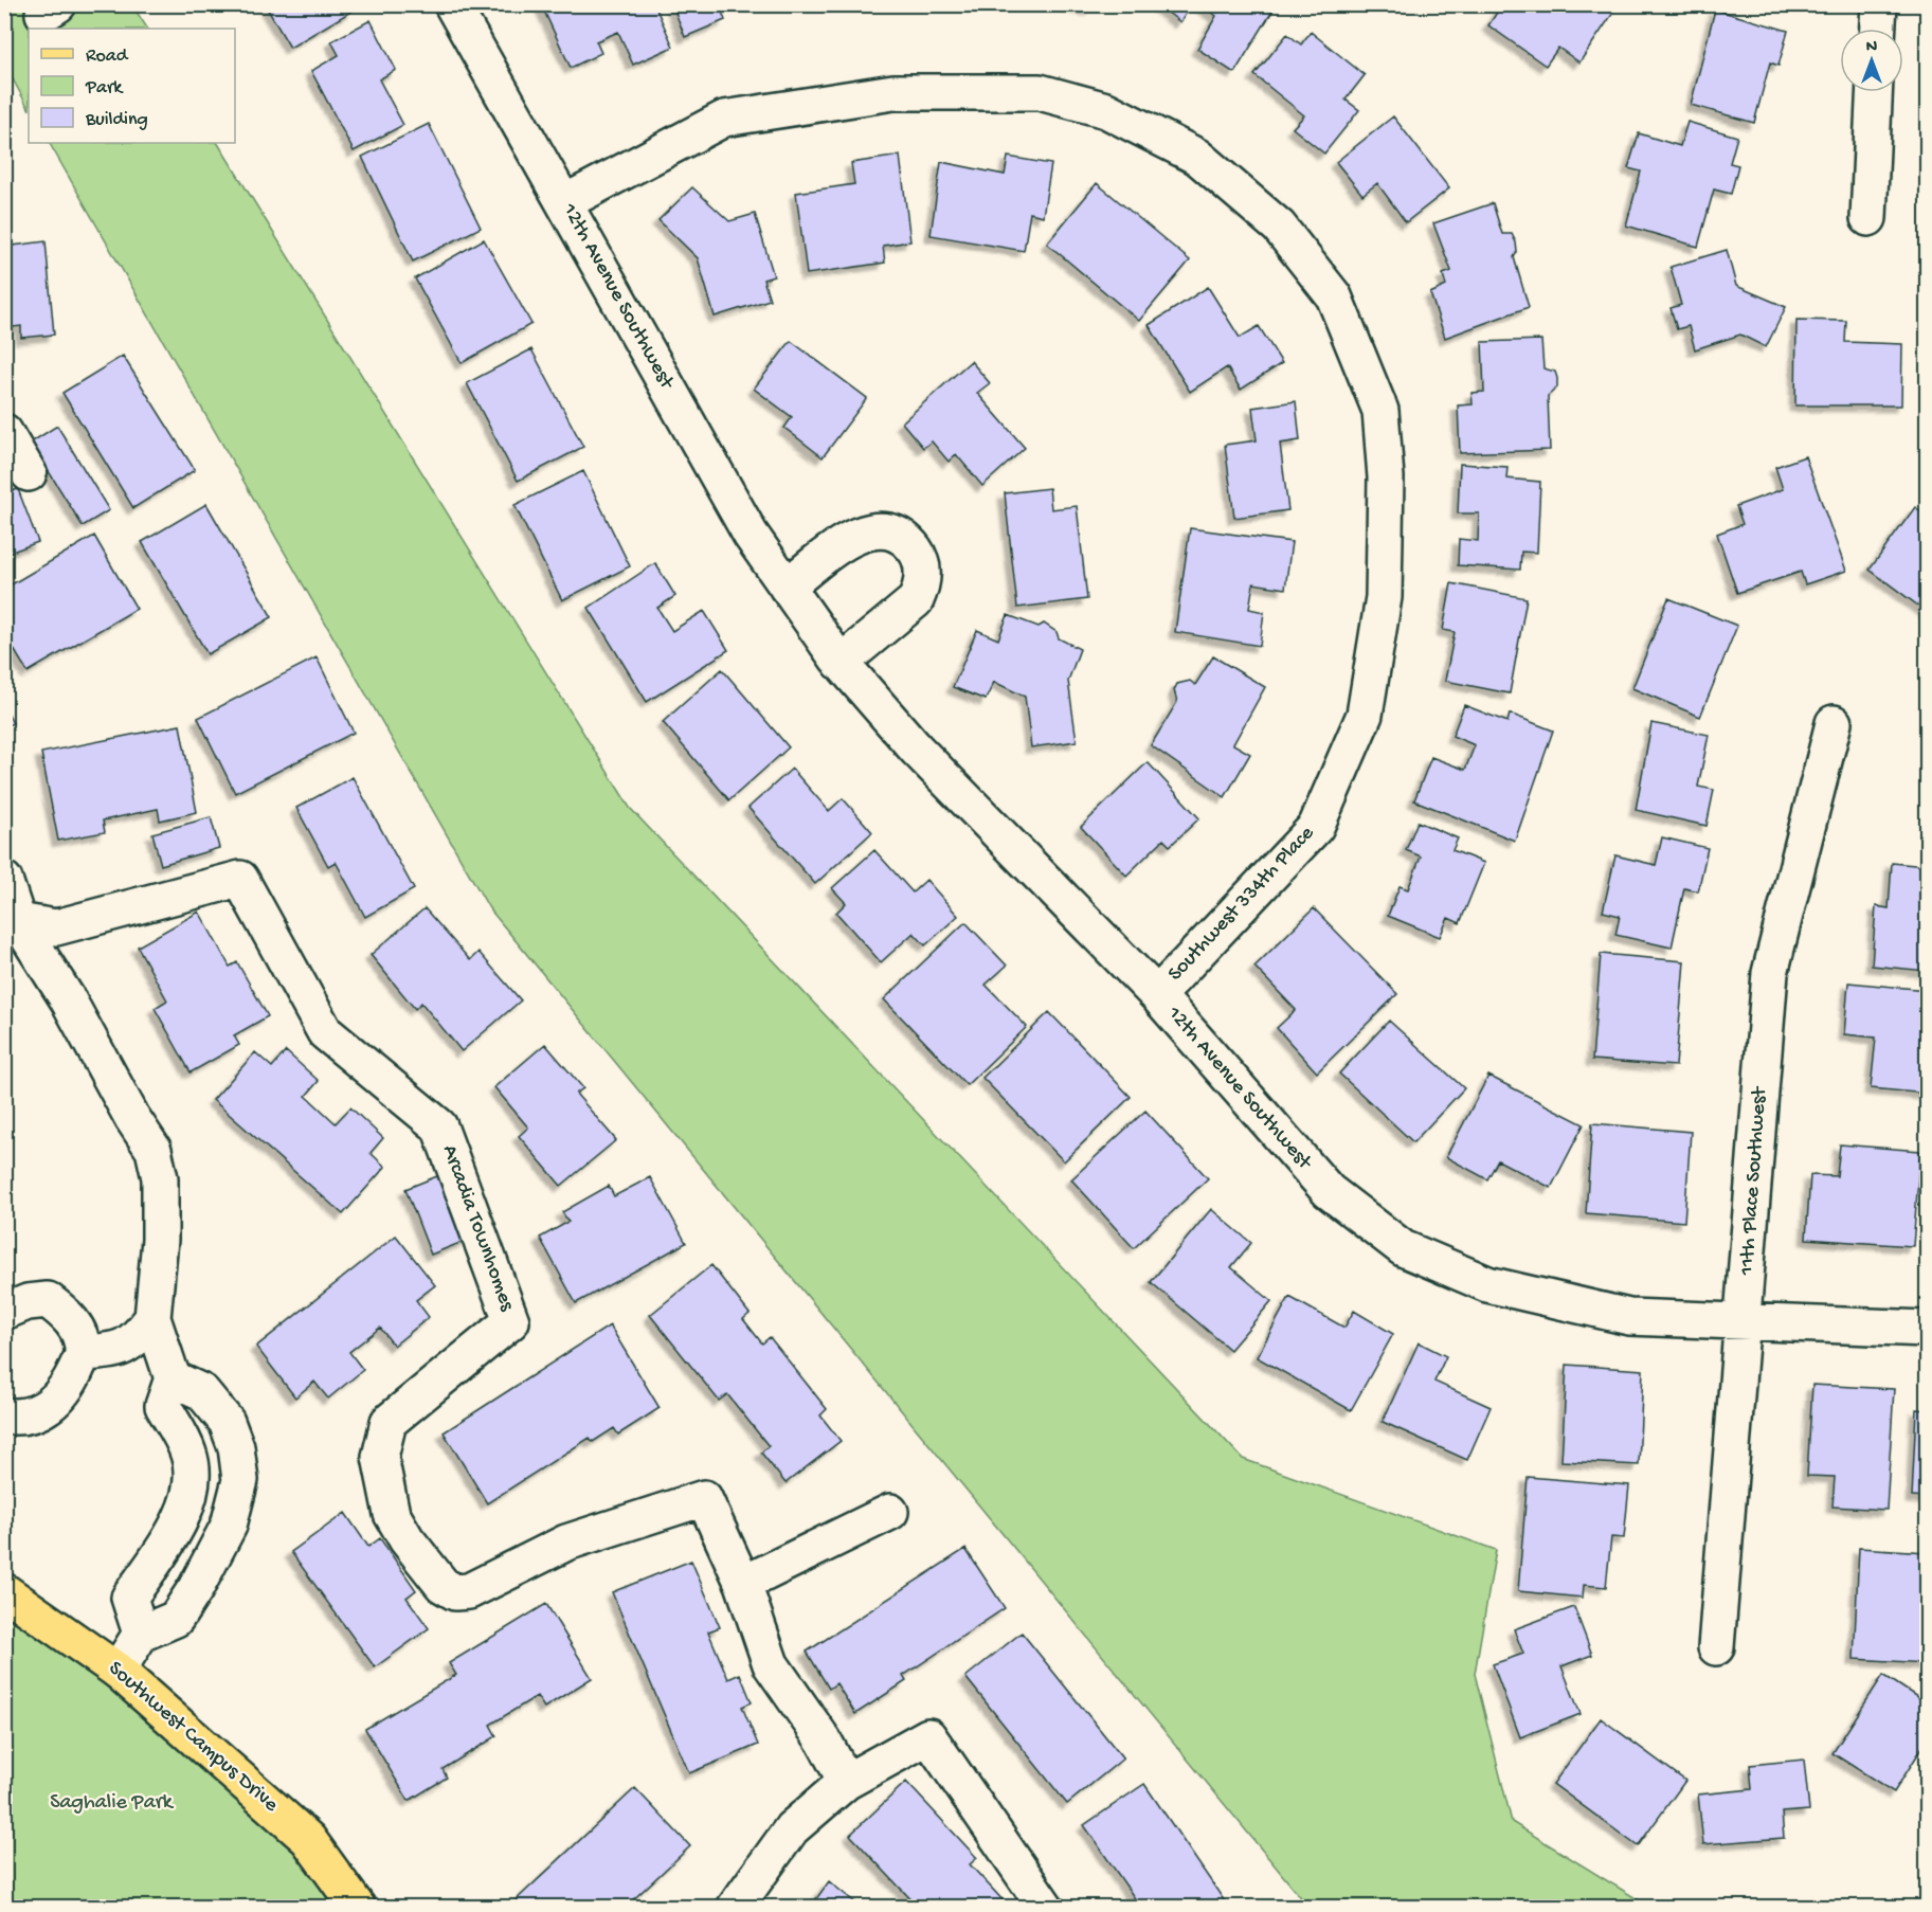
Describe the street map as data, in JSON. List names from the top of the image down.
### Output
{
  "streets": {
    "main road": ["Southwest Campus Drive"],
    "street": [
      "12th Avenue Southwest",
      "Southwest 334th Place",
      "11th Place Southwest",
      "Arcadia Townhomes"
    ]
  },
  "crossings": [
    ["12th Avenue Southwest", "Southwest 334th Place"],
    ["12th Avenue Southwest", "11th Place Southwest"]
  ],
  "parks": ["Saghalie Park"],
  "legend": ["Road", "Park", "Building"],
  "north": "top"
}
